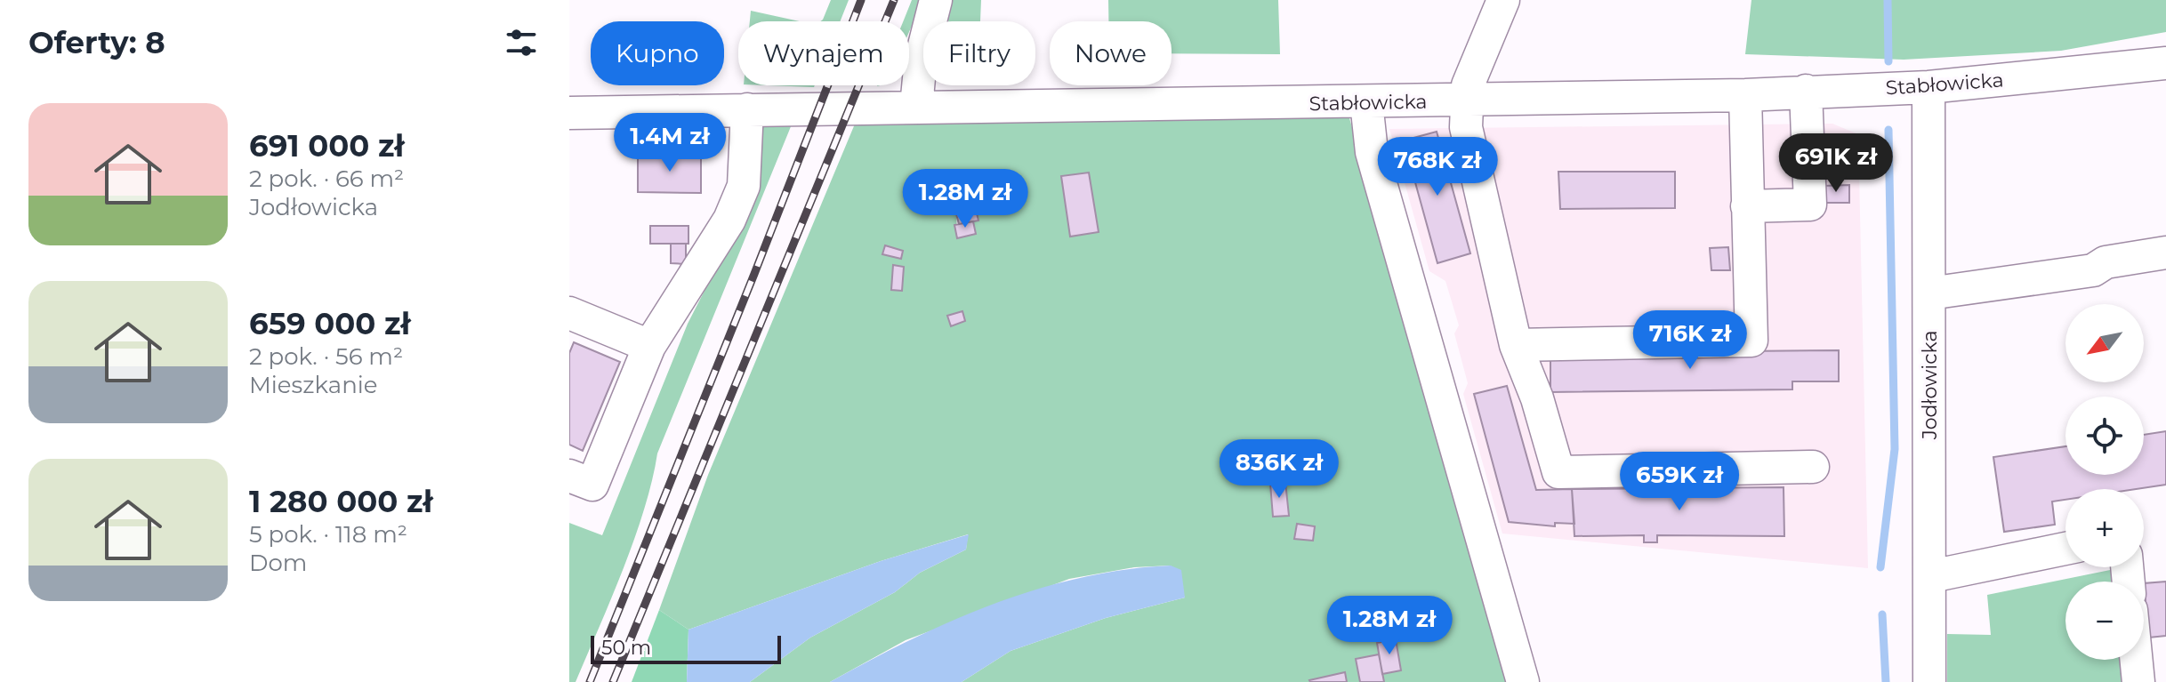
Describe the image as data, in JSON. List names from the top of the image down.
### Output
{
  "streets": {
    "street": ["Stabłowicka", "Jodłowicka"]
  },
  "crossings": [
    ["Stabłowicka", "Jodłowicka"]
  ],
  "scale_bar": "50 m",
  "north": "bottom left",
  "page": {
    "heading": "Oferty: 8",
    "chip": [
      "Kupno",
      "Wynajem",
      "Filtry",
      "Nowe"
    ],
    "list": [
      {
        "name": "691 000 zł",
        "note": "2 pok. · 66 m² · Jodłowicka"
      },
      {
        "name": "659 000 zł",
        "note": "2 pok. · 56 m² · Mieszkanie"
      },
      {
        "name": "1 280 000 zł",
        "note": "5 pok. · 118 m² · Dom"
      }
    ],
    "price": [
      "1.4M zł",
      "691K zł",
      "768K zł",
      "1.28M zł",
      "716K zł",
      "836K zł",
      "659K zł",
      "1.28M zł"
    ],
    "map_buttons": ["+", "−"],
    "scale": "50 m"
  }
}
